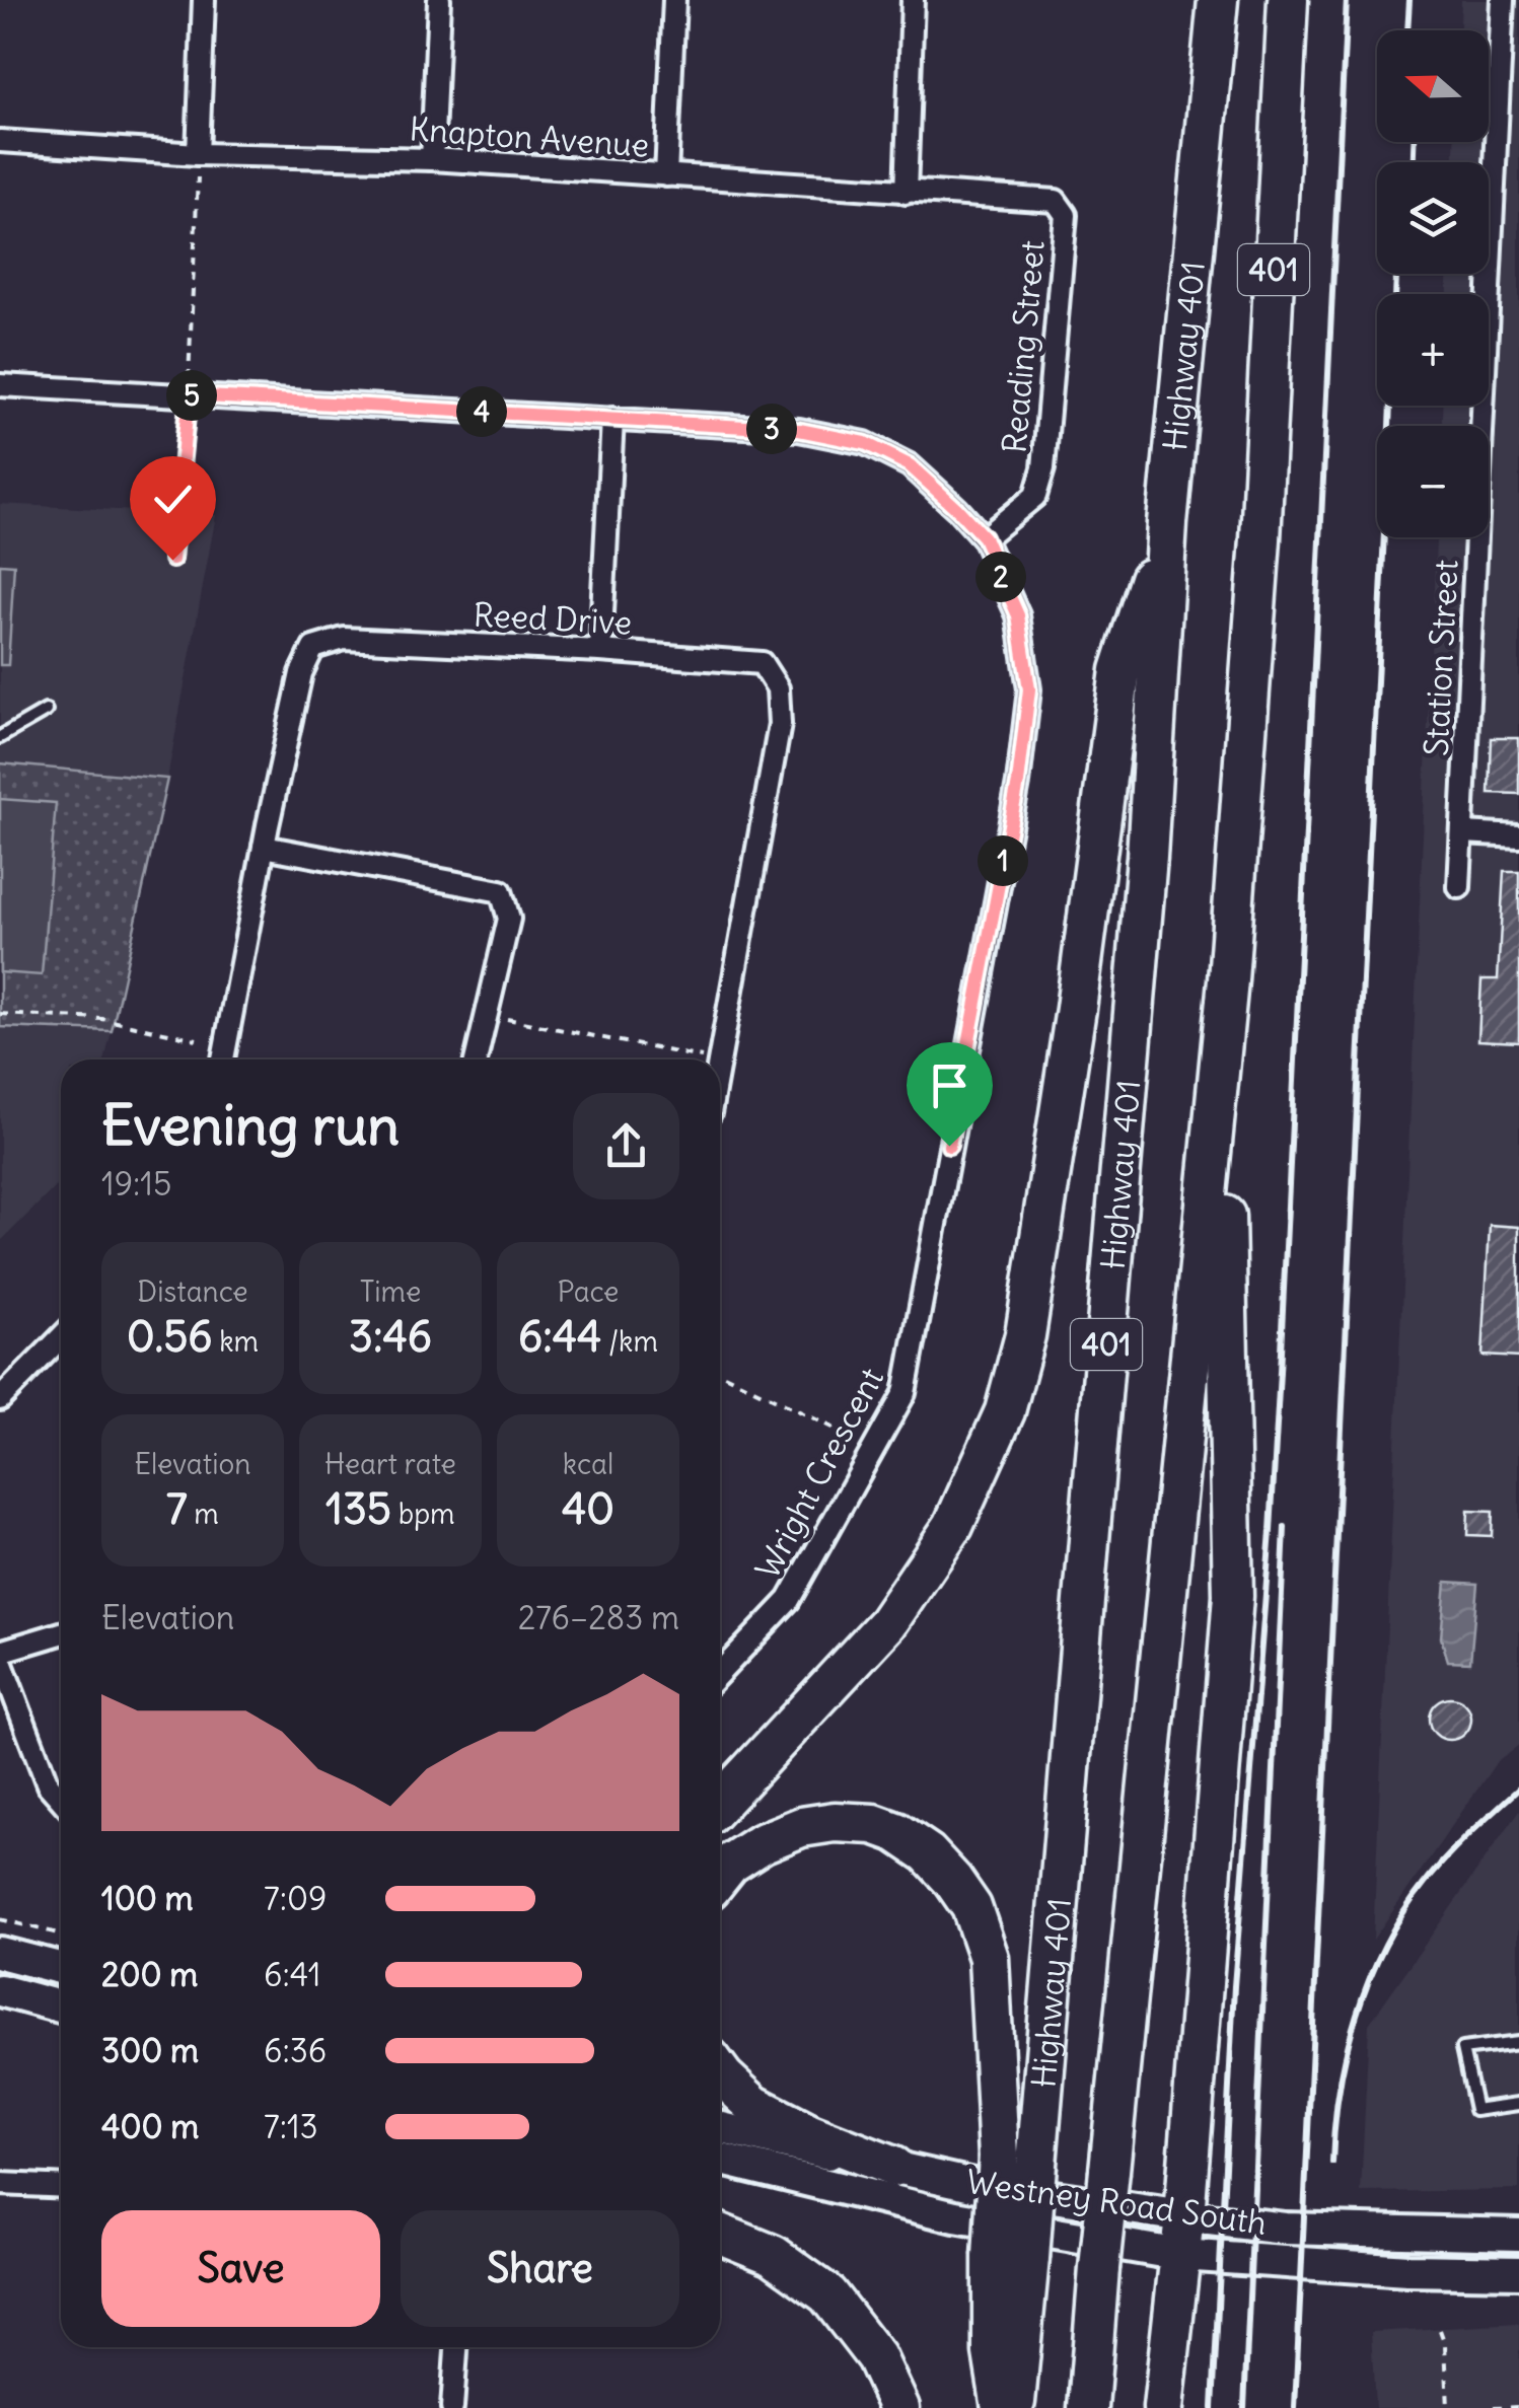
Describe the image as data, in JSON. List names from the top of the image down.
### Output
{
  "streets": {
    "highway": ["401", "Highway 401"],
    "main road": ["Westney Road South"],
    "street": [
      "Knapton Avenue",
      "Reading Street",
      "Reed Drive",
      "Station Street",
      "Wright Crescent"
    ]
  },
  "crossings": [
    ["Knapton Avenue", "Reading Street"],
    ["Reading Street", "Wright Crescent"]
  ],
  "north": "left",
  "page": {
    "map_buttons": ["+", "−"],
    "pins": [
      "5",
      "4",
      "3",
      "2",
      "1"
    ],
    "heading": ["Evening run", "19:15"],
    "stats": [
      ["Distance", "0.56 km"],
      ["Time", "3:46"],
      ["Pace", "6:44 /km"],
      ["Elevation", "7 m"],
      ["Heart rate", "135 bpm"],
      ["kcal", "40"]
    ],
    "chart": ["Elevation", "276–283 m"],
    "list": [
      {
        "name": "100 m",
        "note": "7:09"
      },
      {
        "name": "200 m",
        "note": "6:41"
      },
      {
        "name": "300 m",
        "note": "6:36"
      },
      {
        "name": "400 m",
        "note": "7:13"
      }
    ],
    "buttons": ["Save", "Share"]
  }
}
